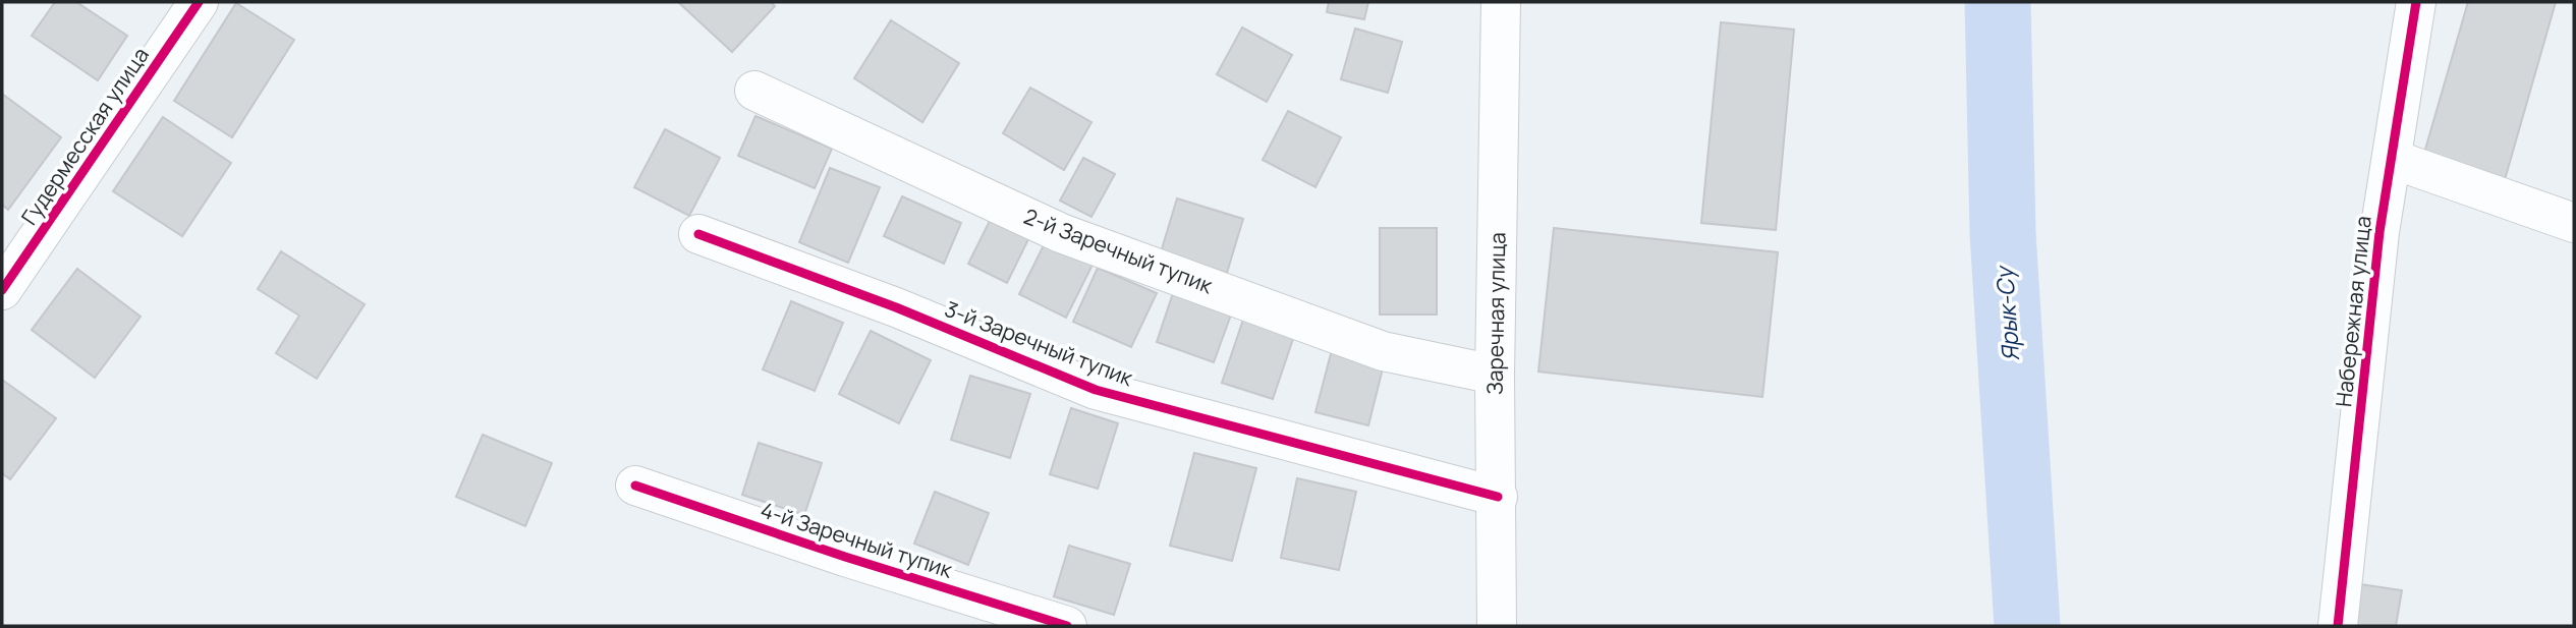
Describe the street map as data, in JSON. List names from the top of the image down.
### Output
{
  "streets": {
    "street": [
      "Гудермесская улица",
      "2-й Заречный тупик",
      "Набережная улица",
      "Заречная улица",
      "3-й Заречный тупик",
      "4-й Заречный тупик"
    ]
  },
  "crossings": [
    ["2-й Заречный тупик", "Заречная улица"],
    ["Заречная улица", "3-й Заречный тупик"]
  ],
  "water": ["Ярык-Су"]
}
